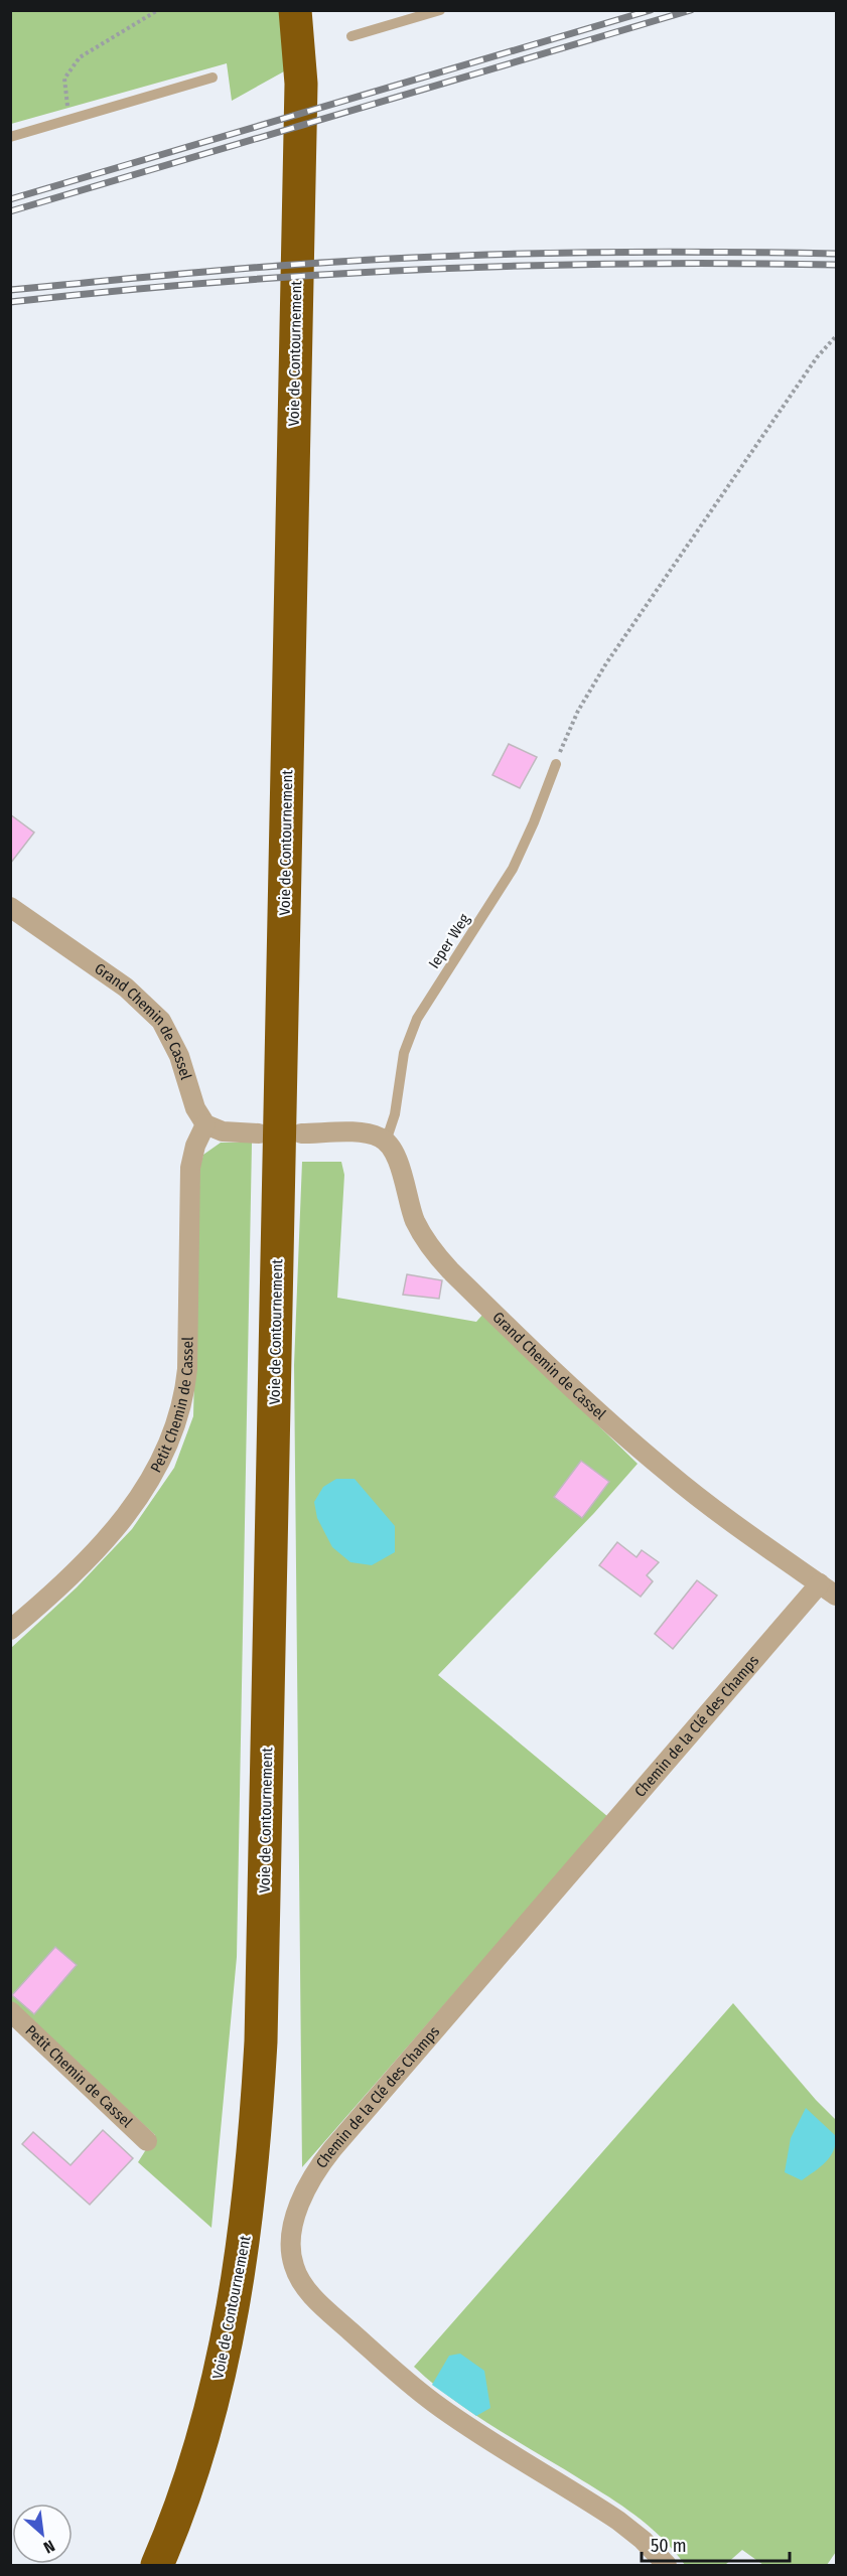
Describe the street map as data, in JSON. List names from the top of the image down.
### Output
{
  "streets": {
    "highway": ["Voie de Contournement"],
    "street": ["Grand Chemin de Cassel", "Petit Chemin de Cassel", "Chemin de la Clé des Champs"],
    "lane": ["Ieper Weg"]
  },
  "crossings": [
    ["Ieper Weg", "Grand Chemin de Cassel"],
    ["Grand Chemin de Cassel", "Petit Chemin de Cassel"],
    ["Grand Chemin de Cassel", "Chemin de la Clé des Champs"]
  ],
  "scale_bar": "50 m",
  "north": "bottom right"
}
